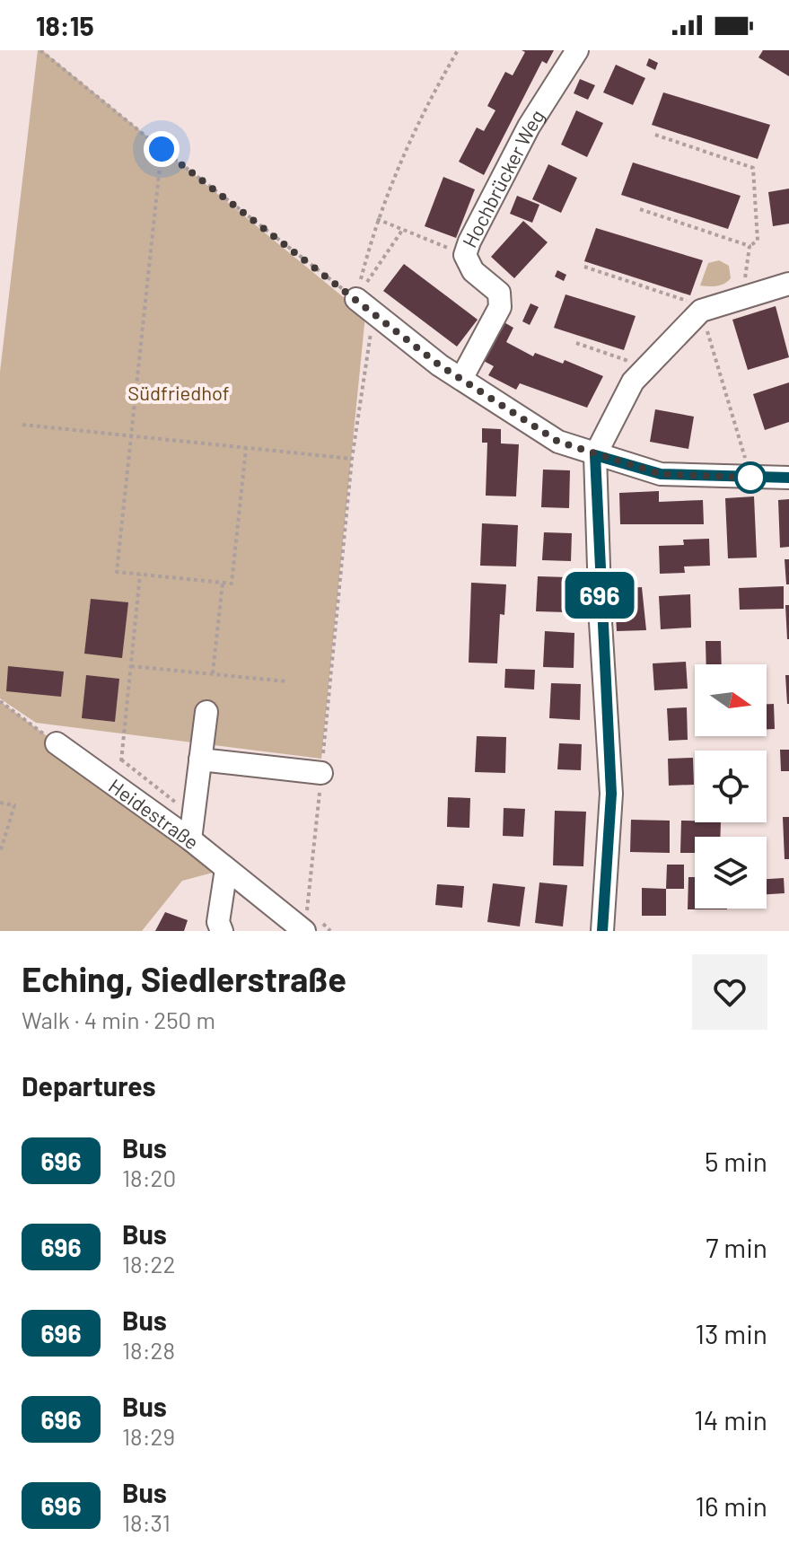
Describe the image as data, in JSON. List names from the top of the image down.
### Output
{
  "streets": {
    "street": ["Hochbrücker Weg", "Heidestraße"]
  },
  "parks": ["Südfriedhof"],
  "lines": ["bus line 696"],
  "north": "right",
  "page": {
    "status": "18:15",
    "on_map": "696",
    "heading": [
      ["Eching, Siedlerstraße", "Walk · 4 min · 250 m"],
      "Departures"
    ],
    "list": [
      {
        "mark": "696",
        "name": "Bus",
        "note": "18:20",
        "value": "5 min"
      },
      {
        "mark": "696",
        "name": "Bus",
        "note": "18:22",
        "value": "7 min"
      },
      {
        "mark": "696",
        "name": "Bus",
        "note": "18:28",
        "value": "13 min"
      },
      {
        "mark": "696",
        "name": "Bus",
        "note": "18:29",
        "value": "14 min"
      },
      {
        "mark": "696",
        "name": "Bus",
        "note": "18:31",
        "value": "16 min"
      }
    ]
  }
}
